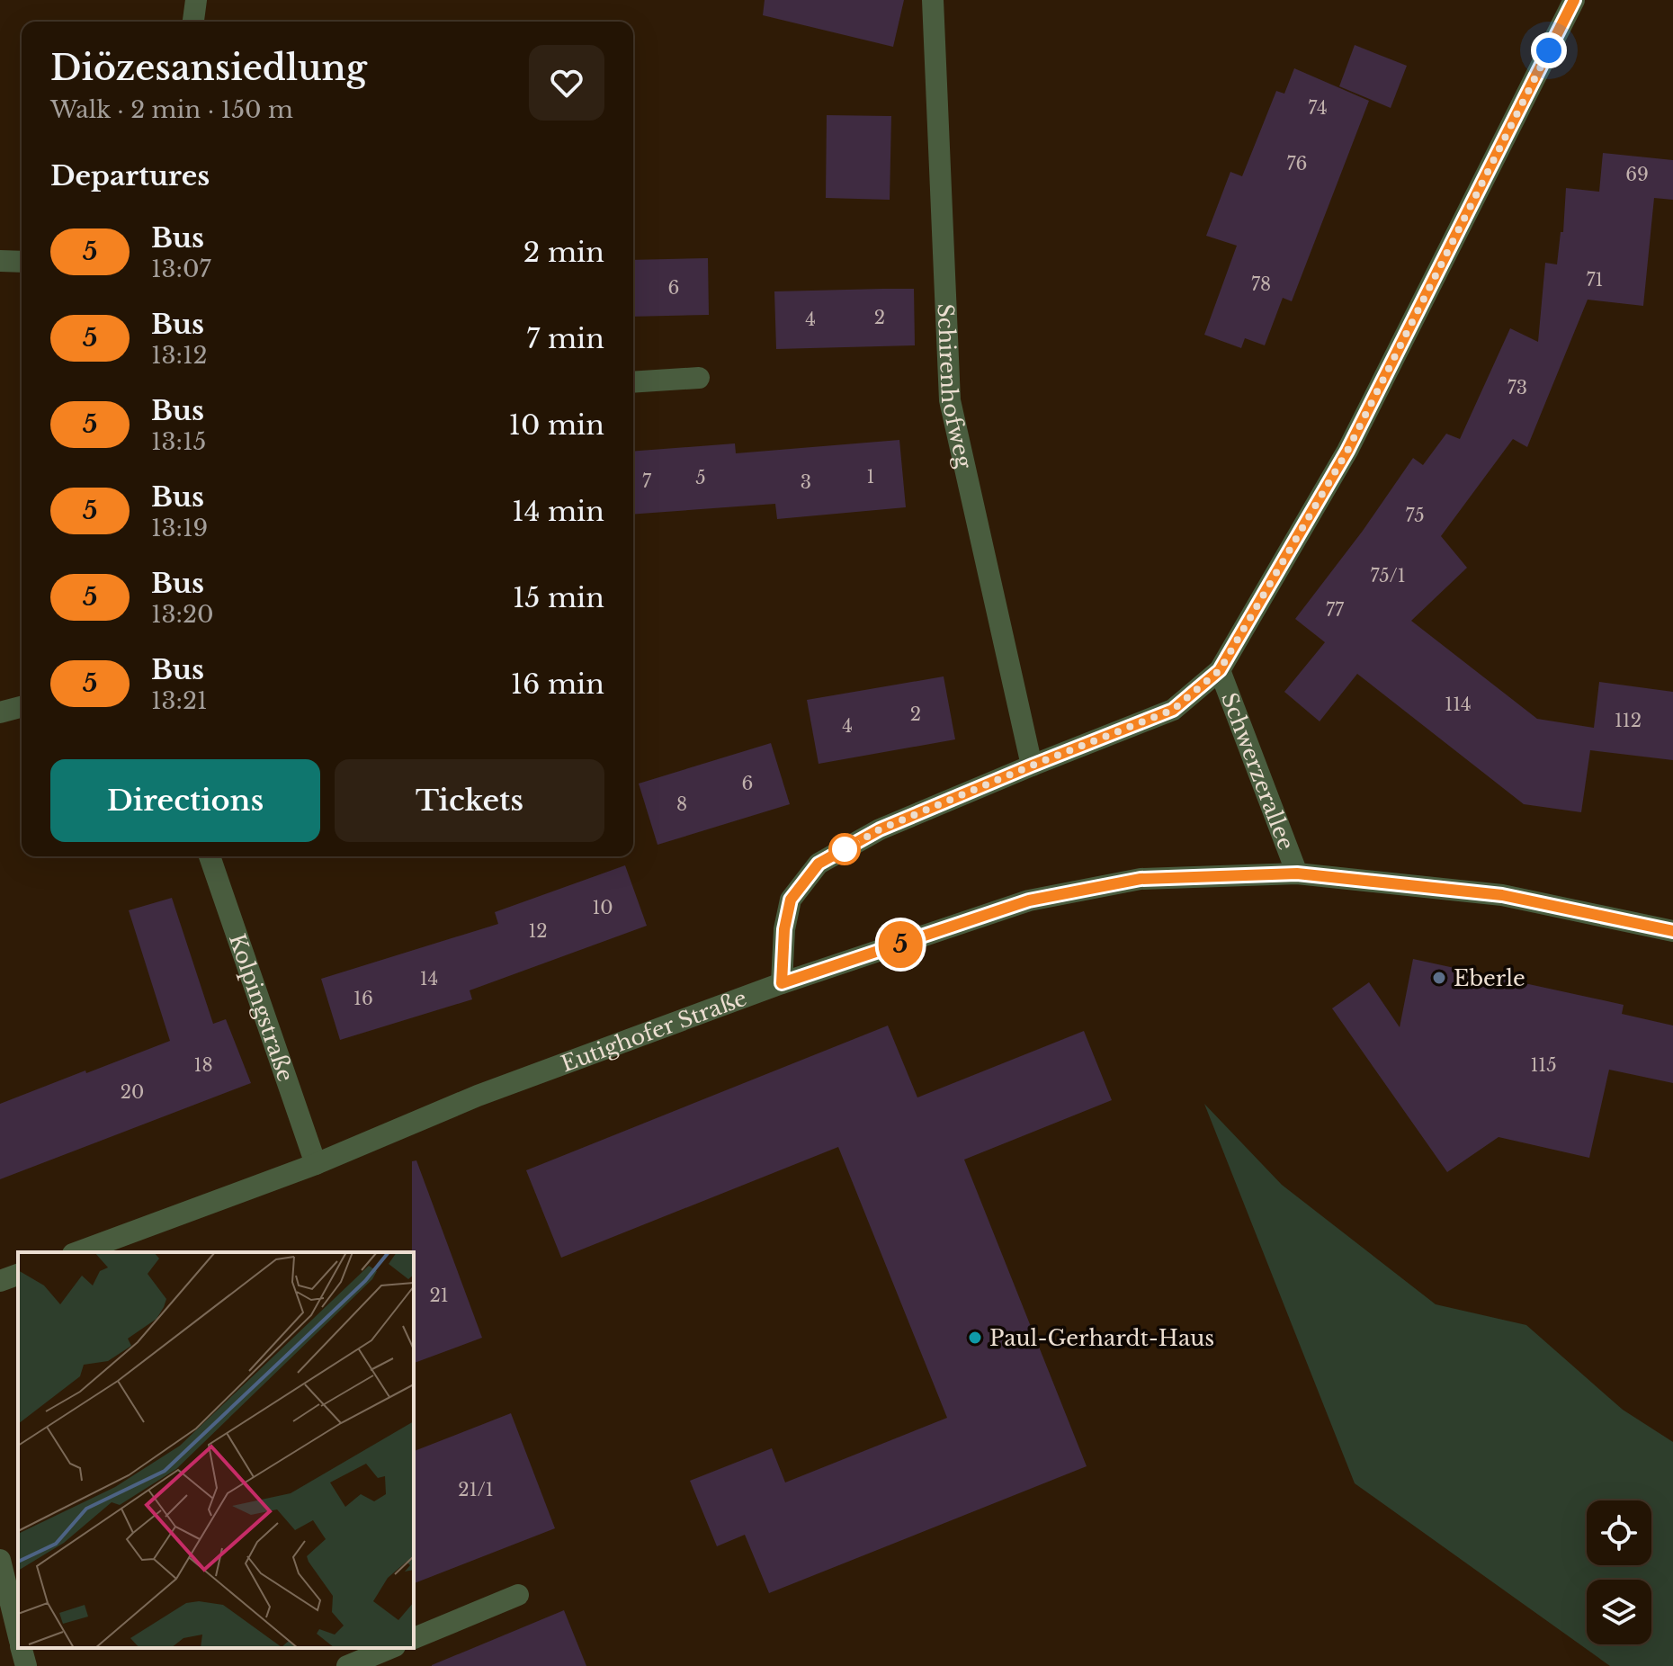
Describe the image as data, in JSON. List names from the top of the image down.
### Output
{
  "streets": {
    "street": [
      "Schirenhofweg",
      "Schwerzerallee",
      "Kolpingstraße",
      "Eutighofer Straße"
    ]
  },
  "crossings": [
    ["Schirenhofweg", "Schwerzerallee"],
    ["Schwerzerallee", "Eutighofer Straße"],
    ["Kolpingstraße", "Eutighofer Straße"]
  ],
  "places": ["Eberle", "Paul-Gerhardt-Haus"],
  "lines": ["bus line 5"],
  "house_numbers": [
    "74",
    "76",
    "69",
    "71",
    "78",
    "6",
    "2",
    "4",
    "73",
    "1",
    "5",
    "7",
    "3",
    "75",
    "75/1",
    "77",
    "114",
    "2",
    "112",
    "4",
    "6",
    "8",
    "10",
    "12",
    "14",
    "16",
    "18",
    "115",
    "20",
    "21",
    "21/1"
  ],
  "page": {
    "on_map": "5",
    "heading": [
      ["Diözesansiedlung", "Walk · 2 min · 150 m"],
      "Departures"
    ],
    "list": [
      {
        "mark": "5",
        "name": "Bus",
        "note": "13:07",
        "value": "2 min"
      },
      {
        "mark": "5",
        "name": "Bus",
        "note": "13:12",
        "value": "7 min"
      },
      {
        "mark": "5",
        "name": "Bus",
        "note": "13:15",
        "value": "10 min"
      },
      {
        "mark": "5",
        "name": "Bus",
        "note": "13:19",
        "value": "14 min"
      },
      {
        "mark": "5",
        "name": "Bus",
        "note": "13:20",
        "value": "15 min"
      },
      {
        "mark": "5",
        "name": "Bus",
        "note": "13:21",
        "value": "16 min"
      }
    ],
    "buttons": ["Directions", "Tickets"]
  }
}
